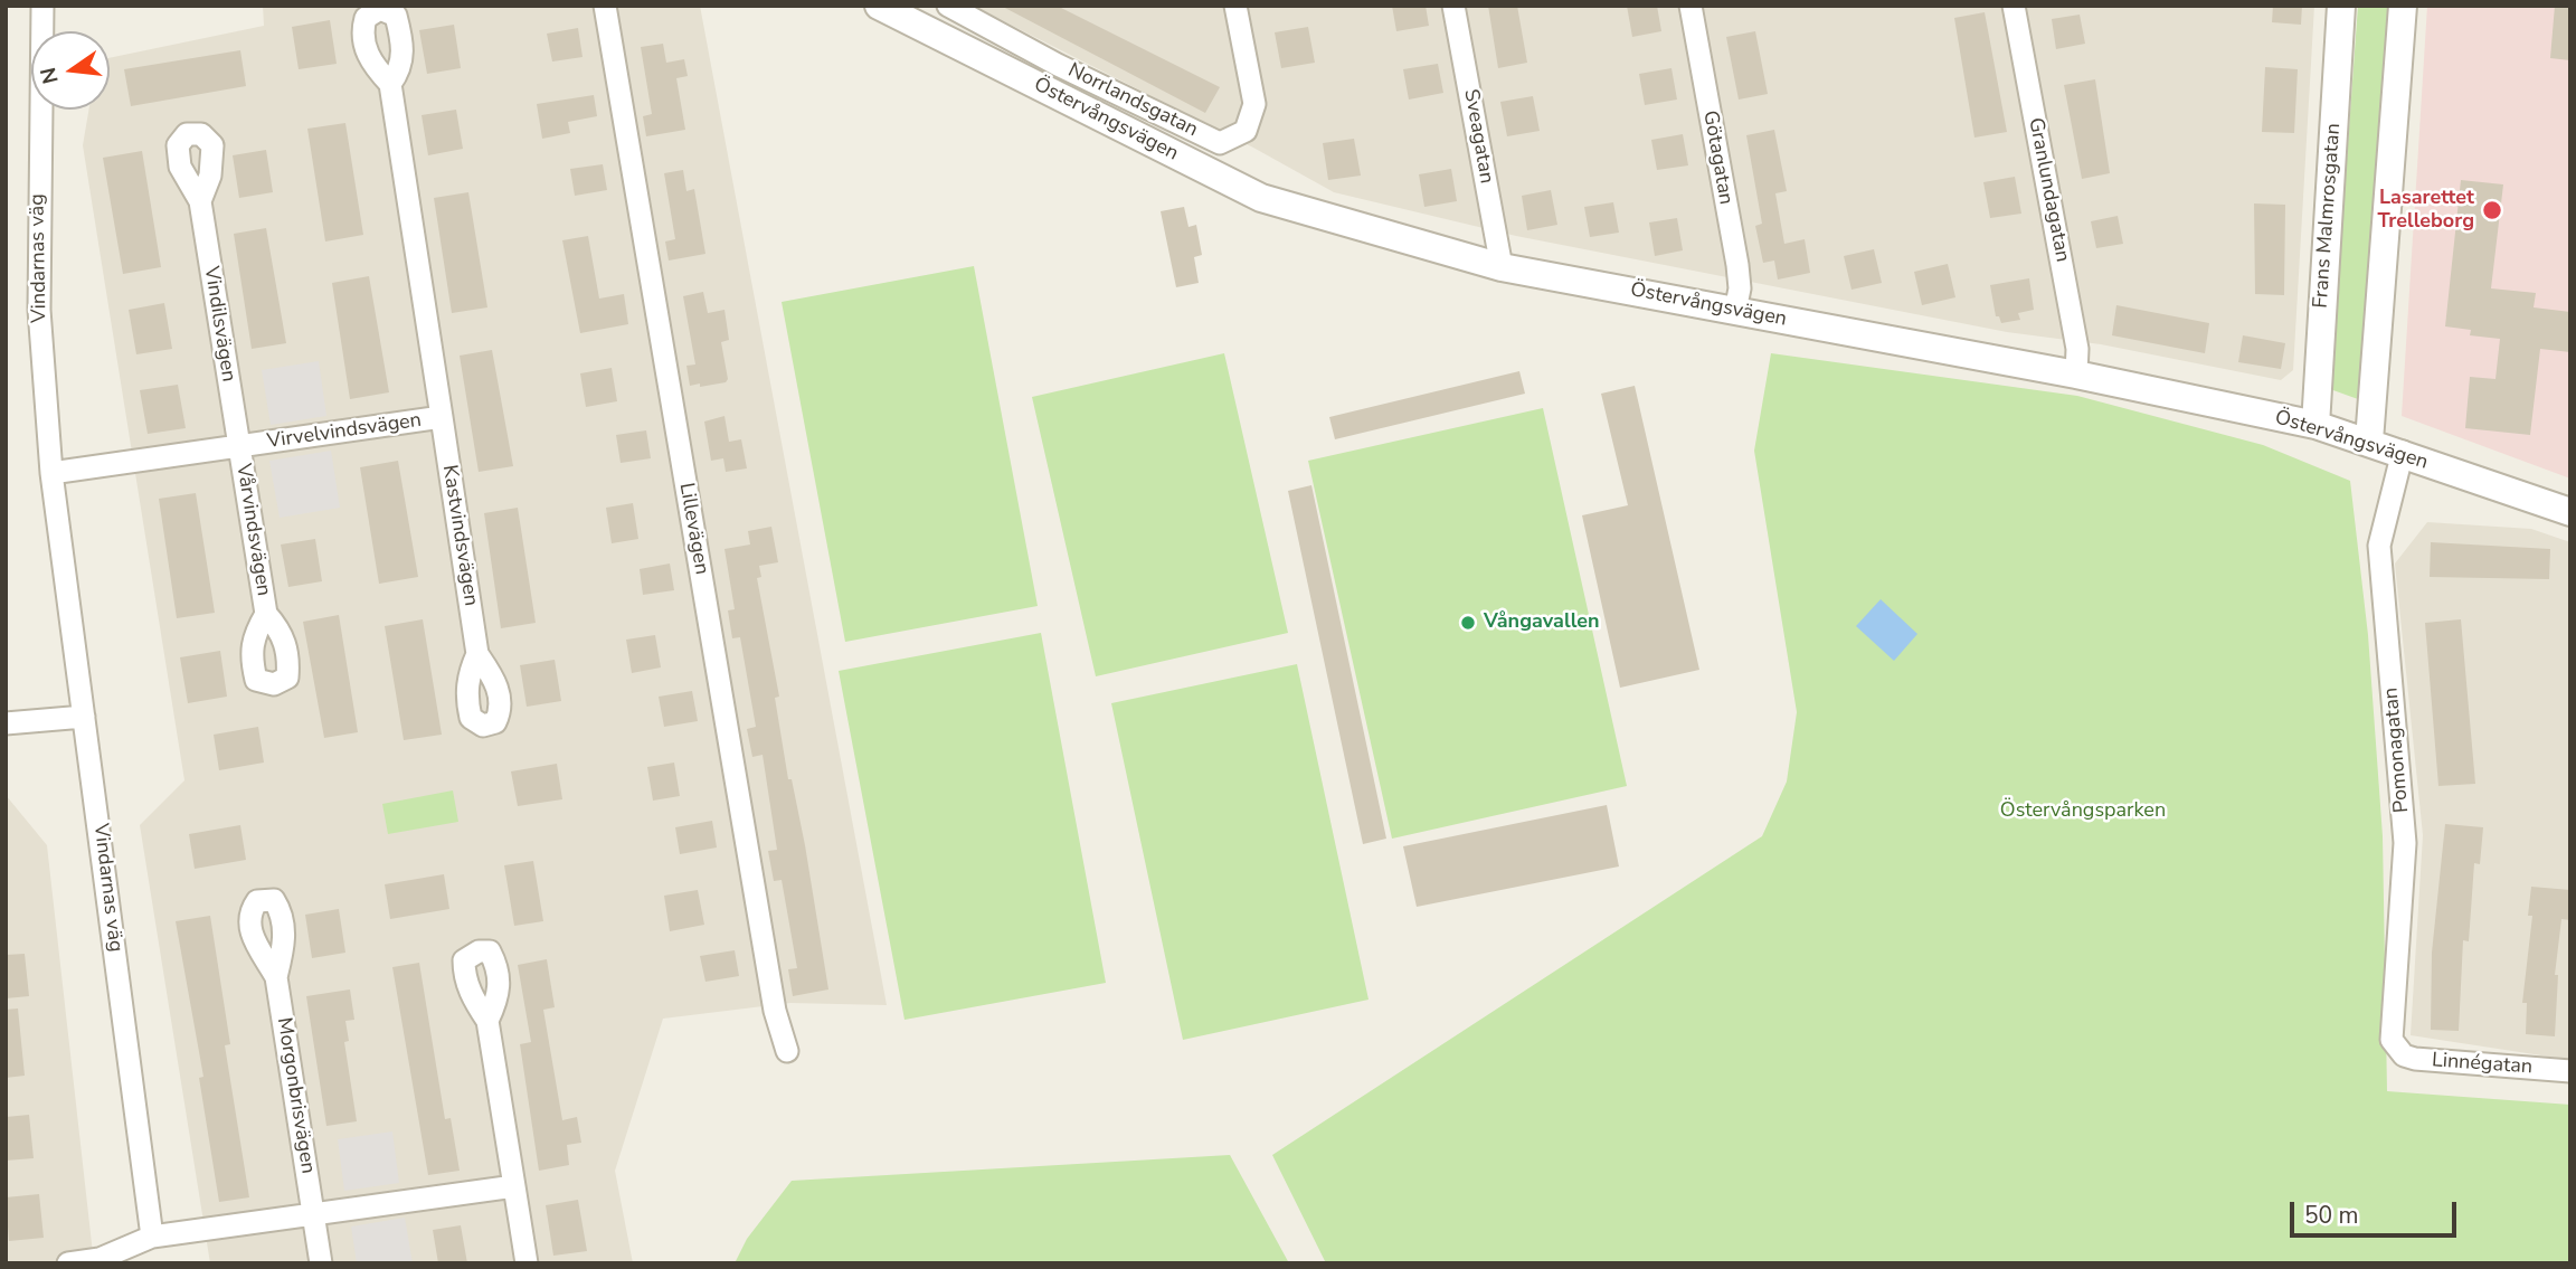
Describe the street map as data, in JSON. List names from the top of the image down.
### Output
{
  "streets": {
    "street": [
      "Norrlandsgatan",
      "Östervångsvägen",
      "Sveagatan",
      "Götagatan",
      "Granlundagatan",
      "Frans Malmrosgatan",
      "Vindarnas väg",
      "Vindilsvägen",
      "Virvelvindsvägen",
      "Lillevägen",
      "Vårvindsvägen",
      "Kastvindsvägen",
      "Pomonagatan",
      "Linnégatan",
      "Morgonbrisvägen"
    ]
  },
  "crossings": [
    ["Östervångsvägen", "Sveagatan"],
    ["Östervångsvägen", "Götagatan"],
    ["Östervångsvägen", "Granlundagatan"],
    ["Östervångsvägen", "Frans Malmrosgatan"],
    ["Östervångsvägen", "Pomonagatan"],
    ["Vindarnas väg", "Virvelvindsvägen"],
    ["Vindilsvägen", "Virvelvindsvägen"],
    ["Vindilsvägen", "Vårvindsvägen"],
    ["Virvelvindsvägen", "Vårvindsvägen"],
    ["Virvelvindsvägen", "Kastvindsvägen"],
    ["Pomonagatan", "Linnégatan"]
  ],
  "parks": ["Östervångsparken"],
  "places": ["Lasarettet Trelleborg", "Vångavallen"],
  "scale_bar": "50 m",
  "north": "left"
}
